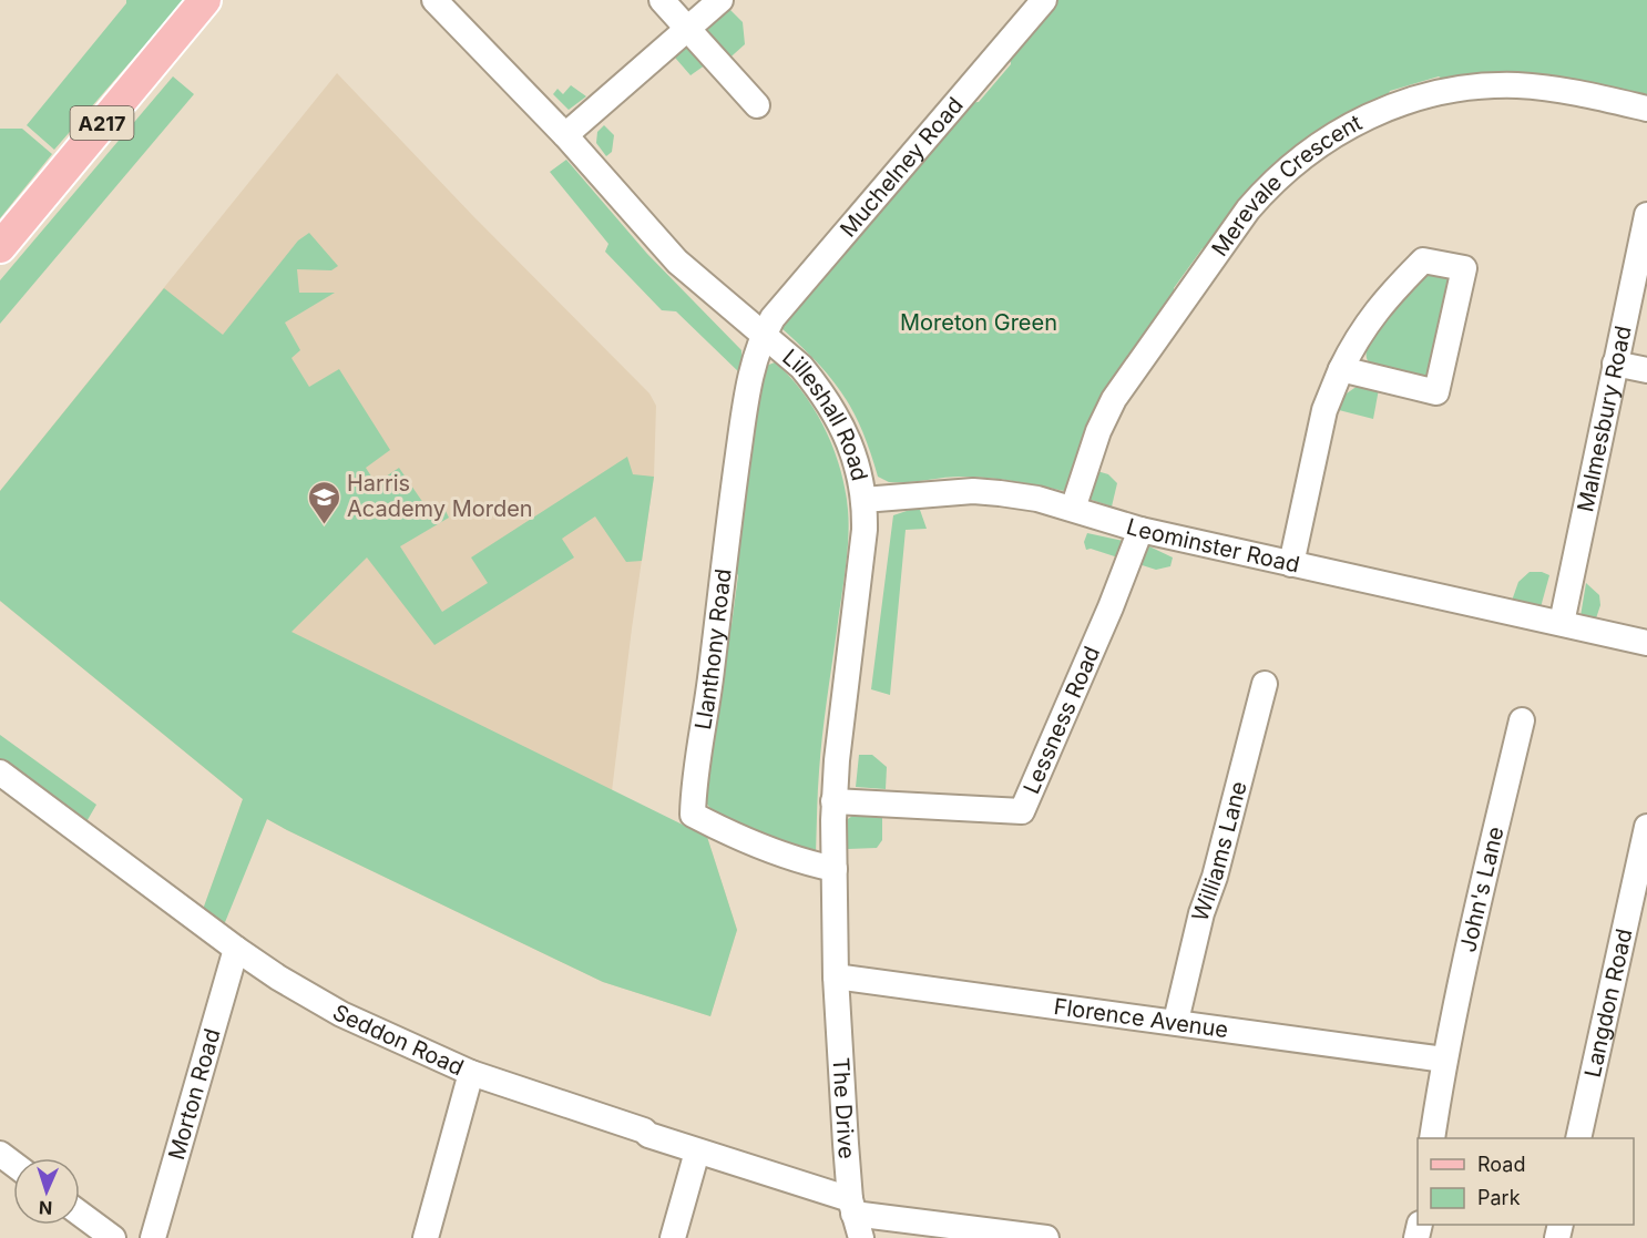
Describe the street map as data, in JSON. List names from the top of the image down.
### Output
{
  "streets": {
    "main road": ["A217"],
    "street": [
      "Muchelney Road",
      "Merevale Crescent",
      "Lilleshall Road",
      "Malmesbury Road",
      "Leominster Road",
      "Llanthony Road",
      "Lessness Road",
      "Williams Lane",
      "John's Lane",
      "Langdon Road",
      "Florence Avenue",
      "Seddon Road",
      "Morton Road",
      "The Drive"
    ]
  },
  "crossings": [
    ["Muchelney Road", "Lilleshall Road"],
    ["Muchelney Road", "Llanthony Road"],
    ["Merevale Crescent", "Leominster Road"],
    ["Lilleshall Road", "Leominster Road"],
    ["Lilleshall Road", "Llanthony Road"],
    ["Lilleshall Road", "Lessness Road"],
    ["Lilleshall Road", "Florence Avenue"],
    ["Lilleshall Road", "The Drive"],
    ["Malmesbury Road", "Leominster Road"],
    ["Leominster Road", "Lessness Road"],
    ["Williams Lane", "Florence Avenue"],
    ["John's Lane", "Florence Avenue"],
    ["Florence Avenue", "The Drive"],
    ["Seddon Road", "Morton Road"],
    ["Seddon Road", "The Drive"]
  ],
  "parks": ["Moreton Green"],
  "places": {
    "school or university": ["Harris Academy Morden"]
  },
  "legend": ["Road", "Park"],
  "north": "bottom"
}
